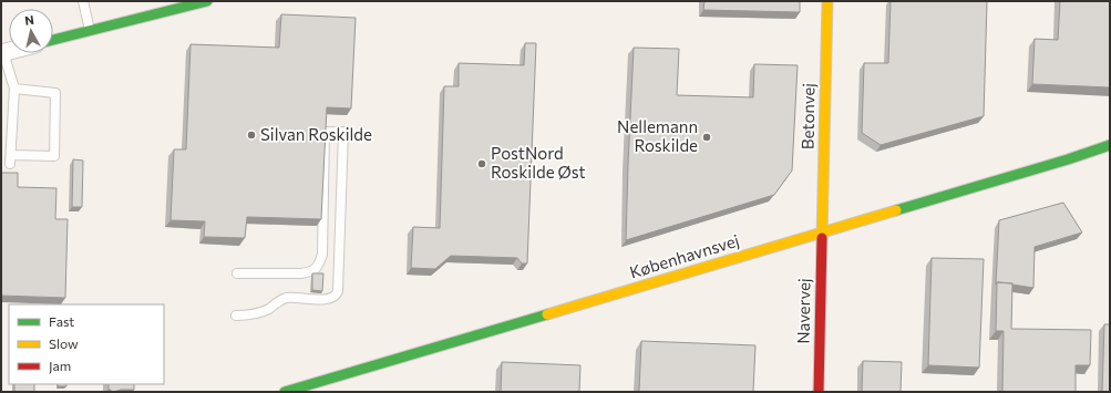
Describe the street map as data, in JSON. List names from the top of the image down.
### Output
{
  "streets": {
    "main road": ["Betonvej", "Københavnsvej", "Navervej"]
  },
  "crossings": [
    ["Betonvej", "Københavnsvej"],
    ["Betonvej", "Navervej"],
    ["Københavnsvej", "Navervej"]
  ],
  "places": ["Silvan Roskilde", "Nellemann Roskilde", "PostNord Roskilde Øst"],
  "legend": ["Fast", "Slow", "Jam"],
  "north": "top"
}
